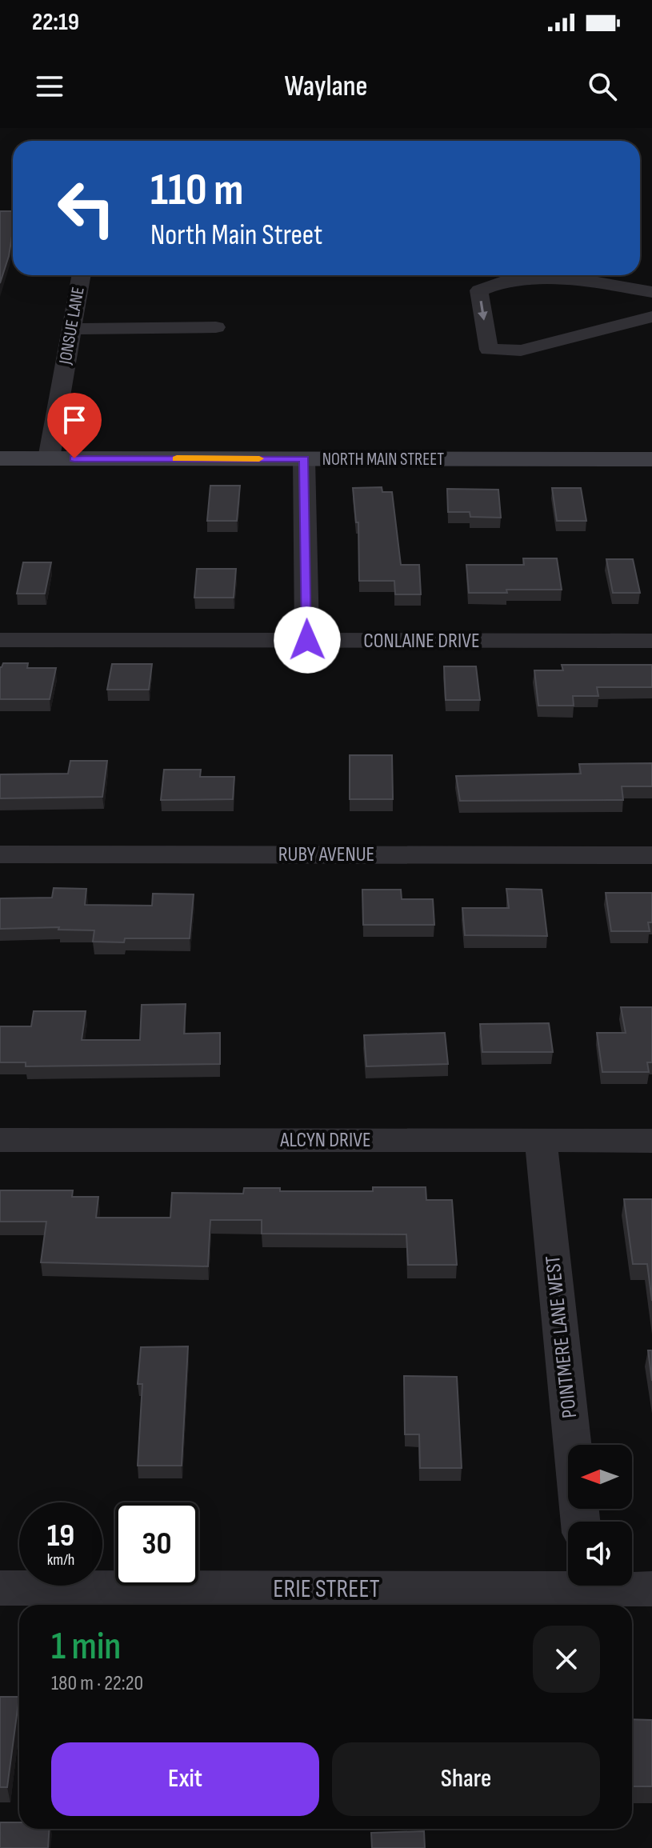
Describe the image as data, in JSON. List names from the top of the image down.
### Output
{
  "streets": {
    "main road": ["NORTH MAIN STREET"],
    "street": [
      "JONSUE LANE",
      "CONLAINE DRIVE",
      "RUBY AVENUE",
      "ALCYN DRIVE",
      "POINTMERE LANE WEST",
      "ERIE STREET"
    ]
  },
  "crossings": [
    ["JONSUE LANE", "NORTH MAIN STREET"],
    ["ALCYN DRIVE", "POINTMERE LANE WEST"]
  ],
  "north": "left",
  "page": {
    "status": "22:19",
    "header": "Waylane",
    "turn": ["110 m", "North Main Street"],
    "speed": "19 km/h",
    "limit": "30",
    "heading": ["1 min", "180 m · 22:20"],
    "buttons": ["Exit", "Share"]
  }
}
